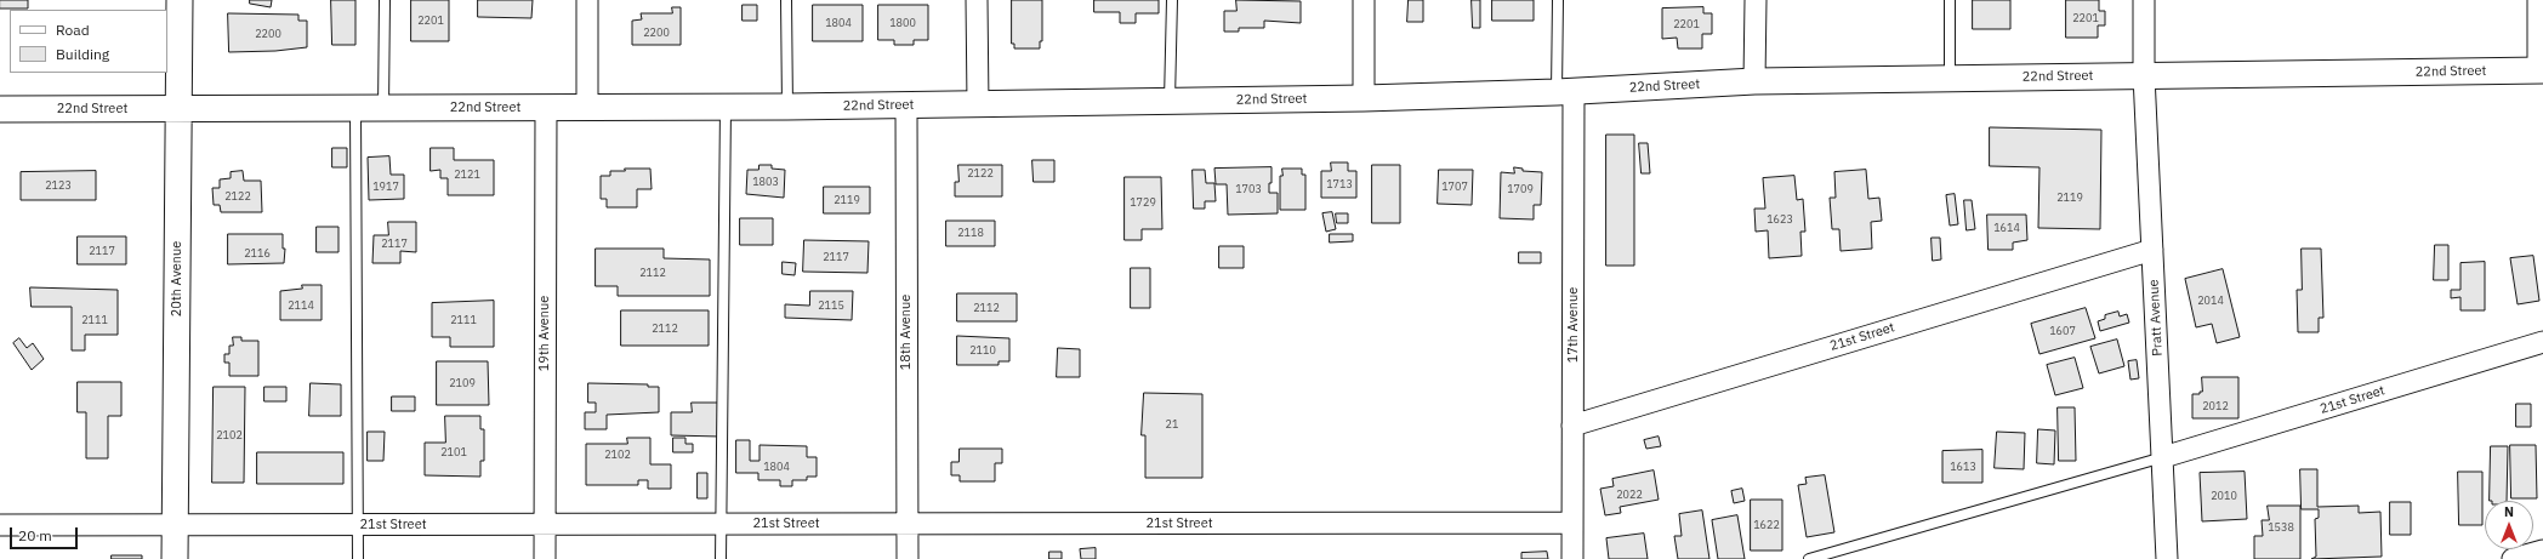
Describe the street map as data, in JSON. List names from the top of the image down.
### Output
{
  "streets": {
    "street": [
      "22nd Street",
      "20th Avenue",
      "Pratt Avenue",
      "17th Avenue",
      "18th Avenue",
      "19th Avenue",
      "21st Street"
    ]
  },
  "crossings": [
    ["22nd Street", "20th Avenue"],
    ["22nd Street", "Pratt Avenue"],
    ["22nd Street", "17th Avenue"],
    ["22nd Street", "18th Avenue"],
    ["22nd Street", "19th Avenue"],
    ["20th Avenue", "21st Street"],
    ["Pratt Avenue", "21st Street"],
    ["17th Avenue", "21st Street"],
    ["18th Avenue", "21st Street"],
    ["19th Avenue", "21st Street"]
  ],
  "house_numbers": [
    "2201",
    "2201",
    "1804",
    "1800",
    "2201",
    "2200",
    "2200",
    "2122",
    "2121",
    "1803",
    "1713",
    "2123",
    "1917",
    "1707",
    "1703",
    "1709",
    "2122",
    "2119",
    "2119",
    "1729",
    "1623",
    "1614",
    "2118",
    "2117",
    "2117",
    "2116",
    "2117",
    "2112",
    "2014",
    "2114",
    "2115",
    "2112",
    "2111",
    "2111",
    "2112",
    "1607",
    "2110",
    "2109",
    "2012",
    "21",
    "2102",
    "2101",
    "2102",
    "1804",
    "1613",
    "2022",
    "2010",
    "1622",
    "1538"
  ],
  "legend": ["Road", "Building"],
  "scale_bar": "20 m",
  "north": "top"
}
